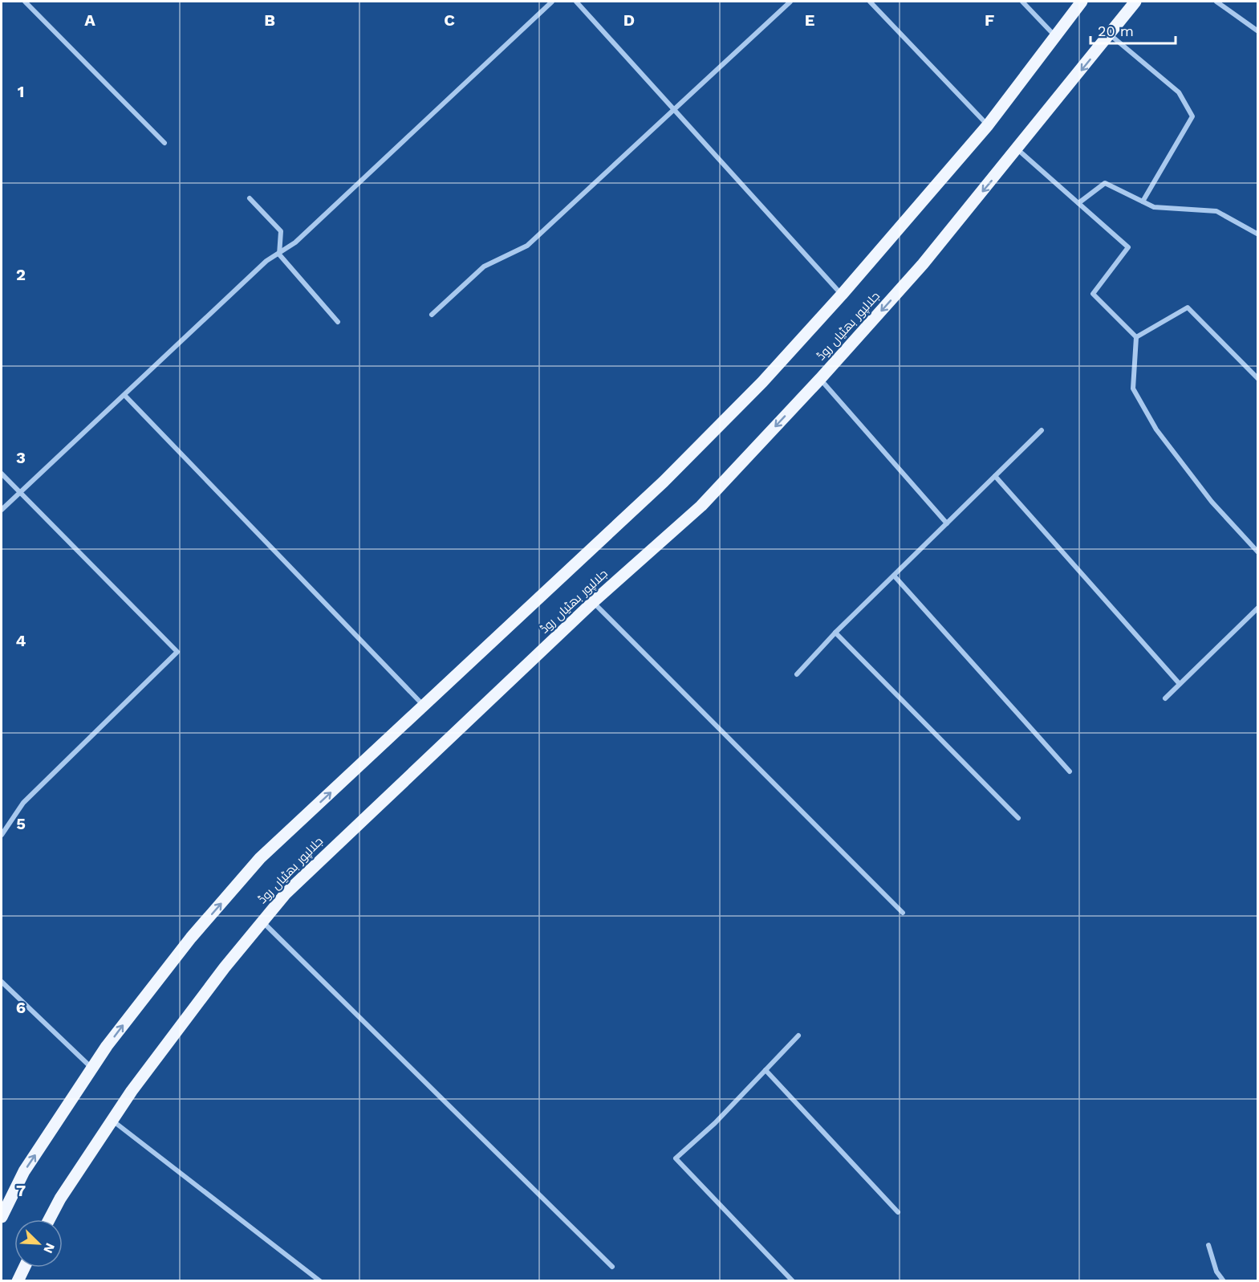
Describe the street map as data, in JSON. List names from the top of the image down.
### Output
{
  "streets": {
    "main road": ["جلالپور بھٹیاں روڈ"]
  },
  "scale_bar": "20 m",
  "north": "bottom right",
  "grid": {
    "columns": [
      "A",
      "B",
      "C",
      "D",
      "E",
      "F"
    ],
    "rows": [
      "1",
      "2",
      "3",
      "4",
      "5",
      "6",
      "7"
    ]
  }
}
